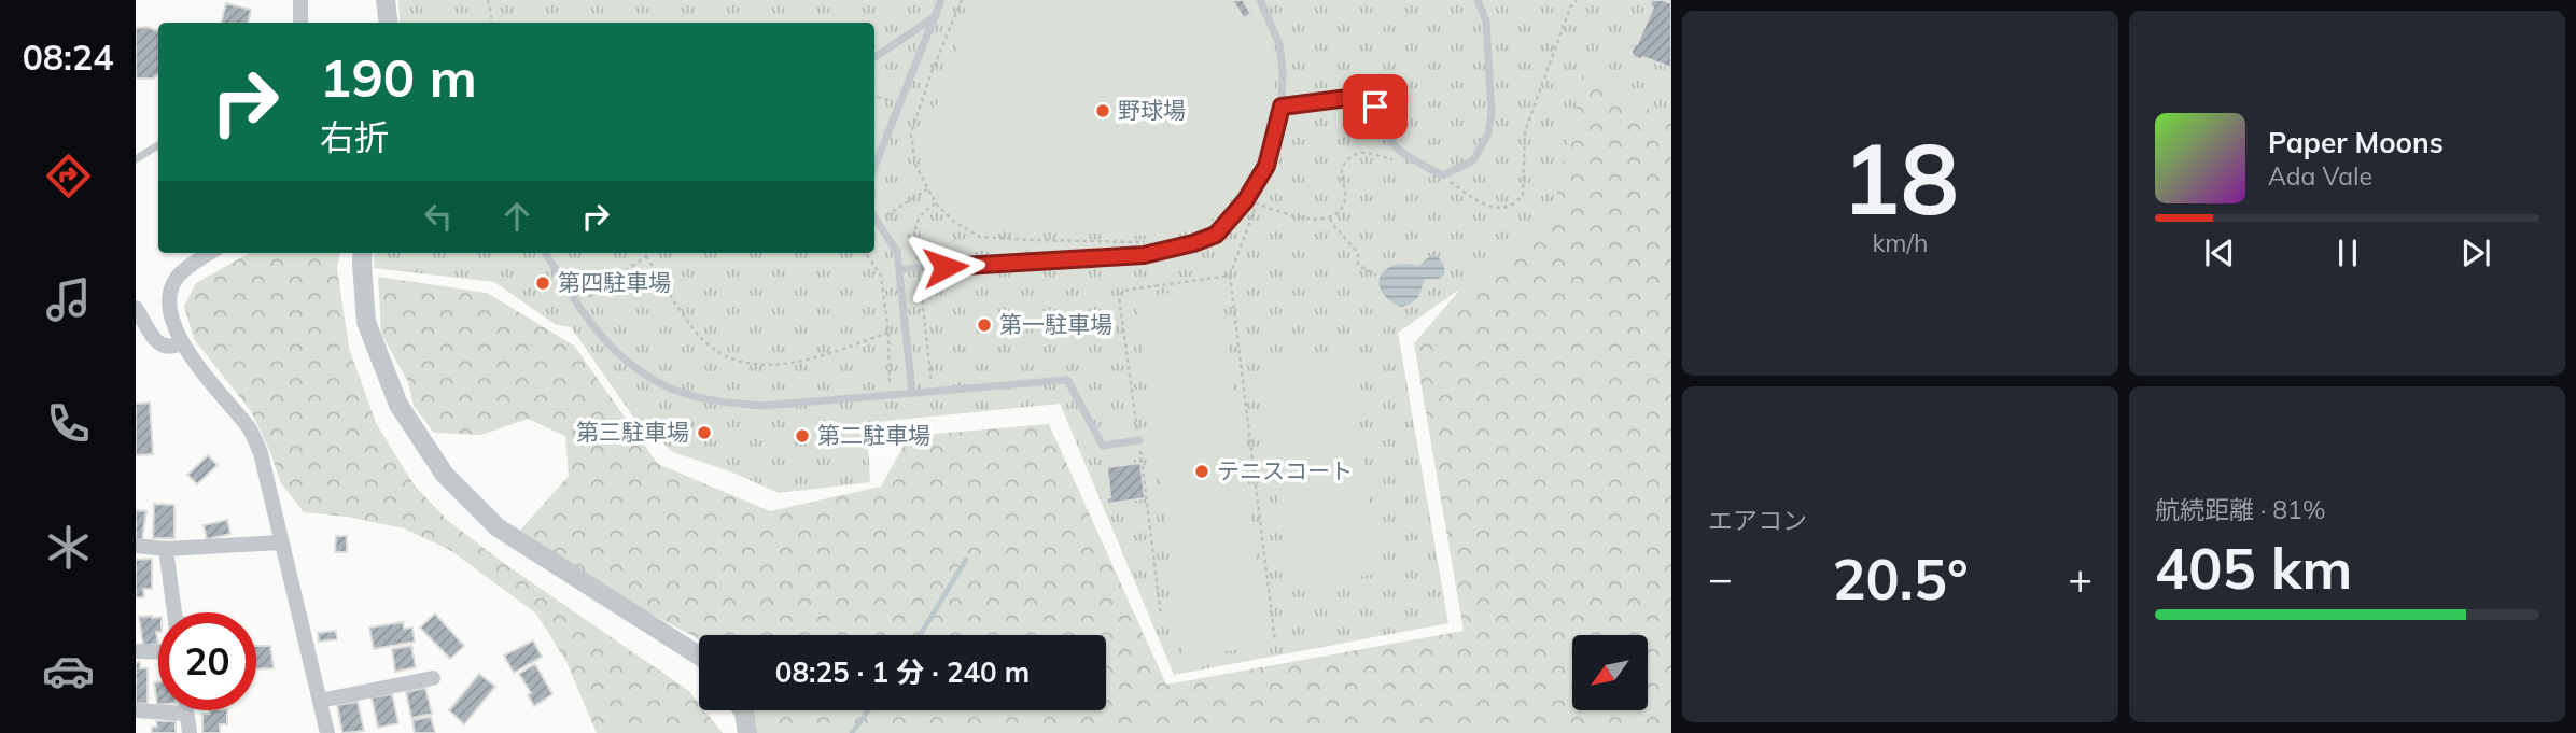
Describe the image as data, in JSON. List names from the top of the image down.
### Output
{
  "places": [
    "野球場",
    "第四駐車場",
    "第一駐車場",
    "第三駐車場",
    "第二駐車場",
    "テニスコート"
  ],
  "north": "bottom left",
  "page": {
    "tabs": "08:24",
    "tile": [
      ["18", "km/h"],
      "エアコン",
      ["航続距離 · 81%", "405 km"]
    ],
    "turn": ["190 m", "右折"],
    "song": ["Paper Moons", "Ada Vale"],
    "heat": ["−", "20.5°", "+"],
    "limit": "20",
    "trip": "08:25 · 1 分 · 240 m"
  }
}
